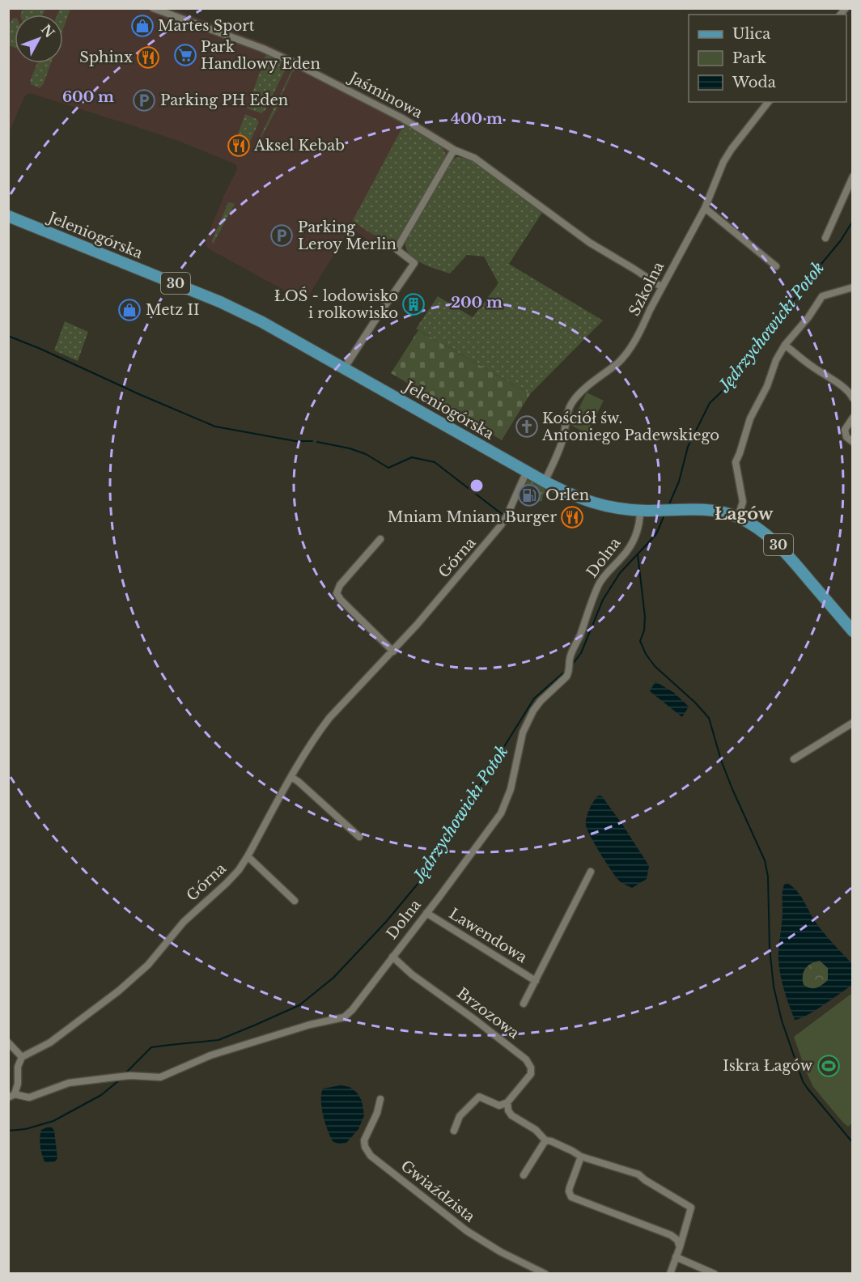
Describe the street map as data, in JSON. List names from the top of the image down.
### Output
{
  "streets": {
    "main road": ["Jeleniogórska", "30"],
    "street": [
      "Jaśminowa",
      "Szkolna",
      "Górna",
      "Dolna",
      "Lawendowa",
      "Brzozowa",
      "Gwiaździsta"
    ]
  },
  "crossings": [
    ["Jaśminowa", "Szkolna"],
    ["Jeleniogórska", "Szkolna"],
    ["Jeleniogórska", "Górna"],
    ["Jeleniogórska", "Dolna"],
    ["Dolna", "Lawendowa"],
    ["Dolna", "Brzozowa"]
  ],
  "districts": ["Łagów"],
  "water": ["Jędrzychowicki Potok"],
  "places": {
    "shop": ["Martes Sport", "Metz II"],
    "supermarket": ["Park Handlowy Eden"],
    "restaurant": ["Sphinx", "Aksel Kebab", "Mniam Mniam Burger"],
    "parking": ["Parking PH Eden", "Parking Leroy Merlin"],
    "building": ["ŁOŚ - lodowisko i rolkowisko"],
    "church": ["Kościół św. Antoniego Padewskiego"],
    "fuel station": ["Orlen"],
    "sports": ["Iskra Łagów"]
  },
  "legend": ["Ulica", "Park", "Woda"],
  "north": "top right",
  "rings": ["600 m", "400 m", "200 m"]
}
